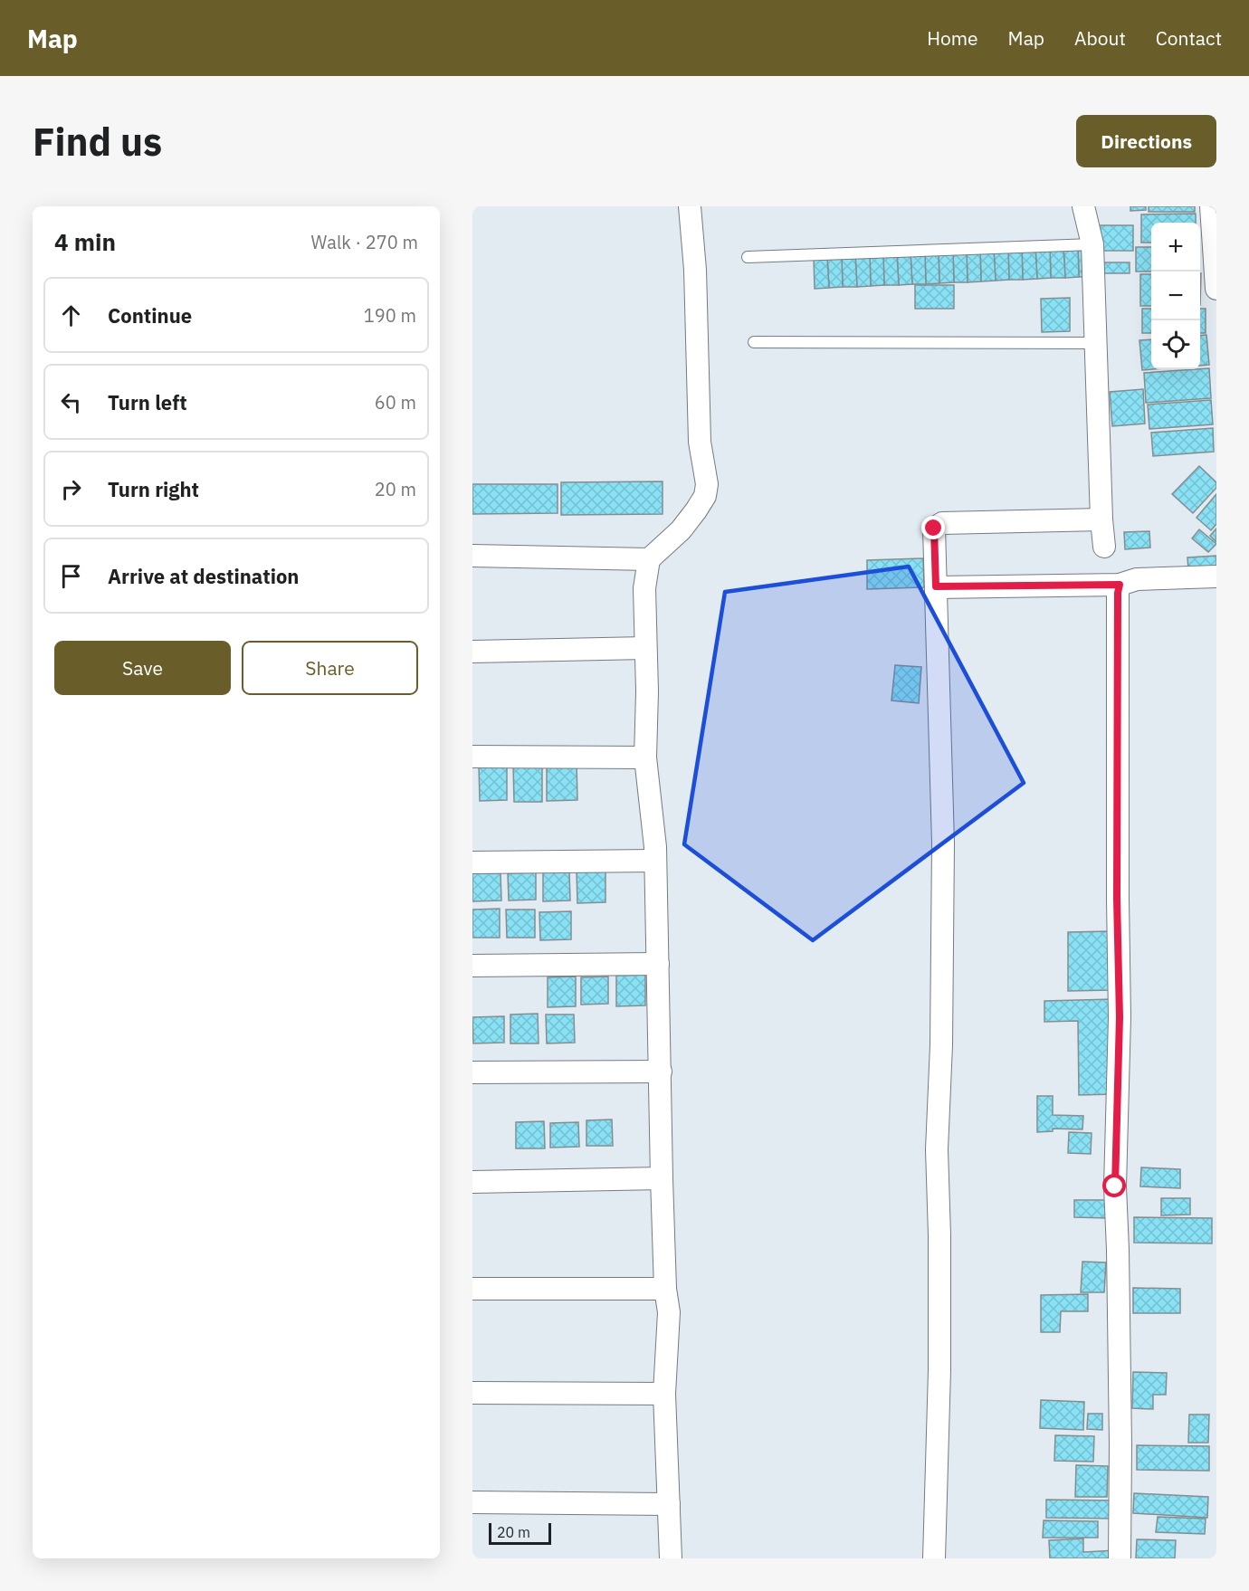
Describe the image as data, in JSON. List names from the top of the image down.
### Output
{
  "scale_bar": "20 m",
  "page": {
    "header": "Map",
    "nav": [
      "Home",
      "Map",
      "About",
      "Contact"
    ],
    "buttons": [
      "Directions",
      ["Save", "Share"]
    ],
    "title": "Find us",
    "heading": ["4 min", "Walk · 270 m"],
    "map_buttons": ["+", "−"],
    "list": [
      ["Continue", "190 m"],
      ["Turn left", "60 m"],
      ["Turn right", "20 m"],
      "Arrive at destination"
    ],
    "scale": "20 m"
  }
}
